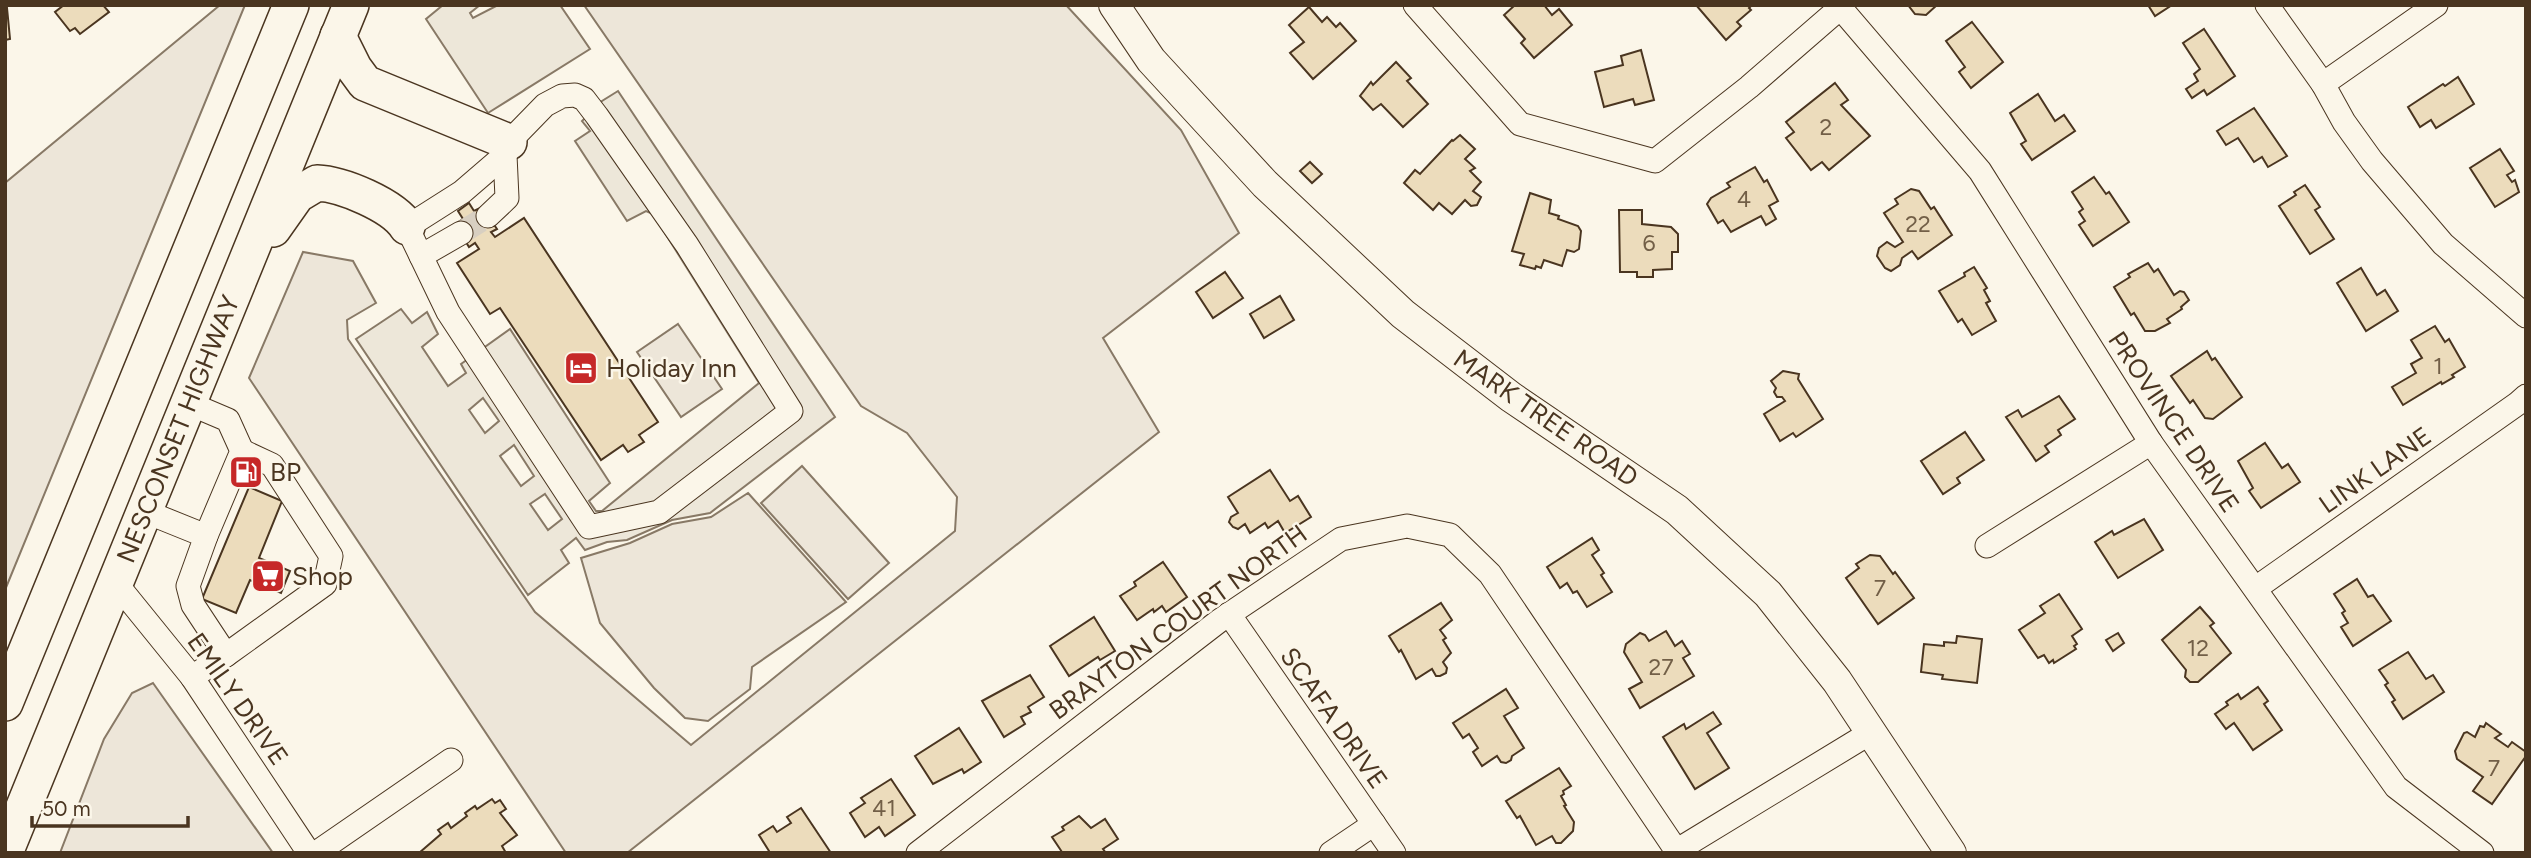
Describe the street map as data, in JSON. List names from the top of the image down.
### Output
{
  "streets": {
    "highway": ["NESCONSET HIGHWAY"],
    "main road": ["MARK TREE ROAD"],
    "street": [
      "PROVINCE DRIVE",
      "LINK LANE",
      "BRAYTON COURT NORTH",
      "EMILY DRIVE",
      "SCAFA DRIVE"
    ]
  },
  "crossings": [
    ["PROVINCE DRIVE", "LINK LANE"],
    ["NESCONSET HIGHWAY", "EMILY DRIVE"],
    ["BRAYTON COURT NORTH", "SCAFA DRIVE"]
  ],
  "places": {
    "hotel": ["Holiday Inn"],
    "fuel station": ["BP"],
    "supermarket": ["Shop"]
  },
  "house_numbers": [
    "2",
    "4",
    "22",
    "6",
    "1",
    "7",
    "12",
    "27",
    "7",
    "41"
  ],
  "scale_bar": "50 m"
}
